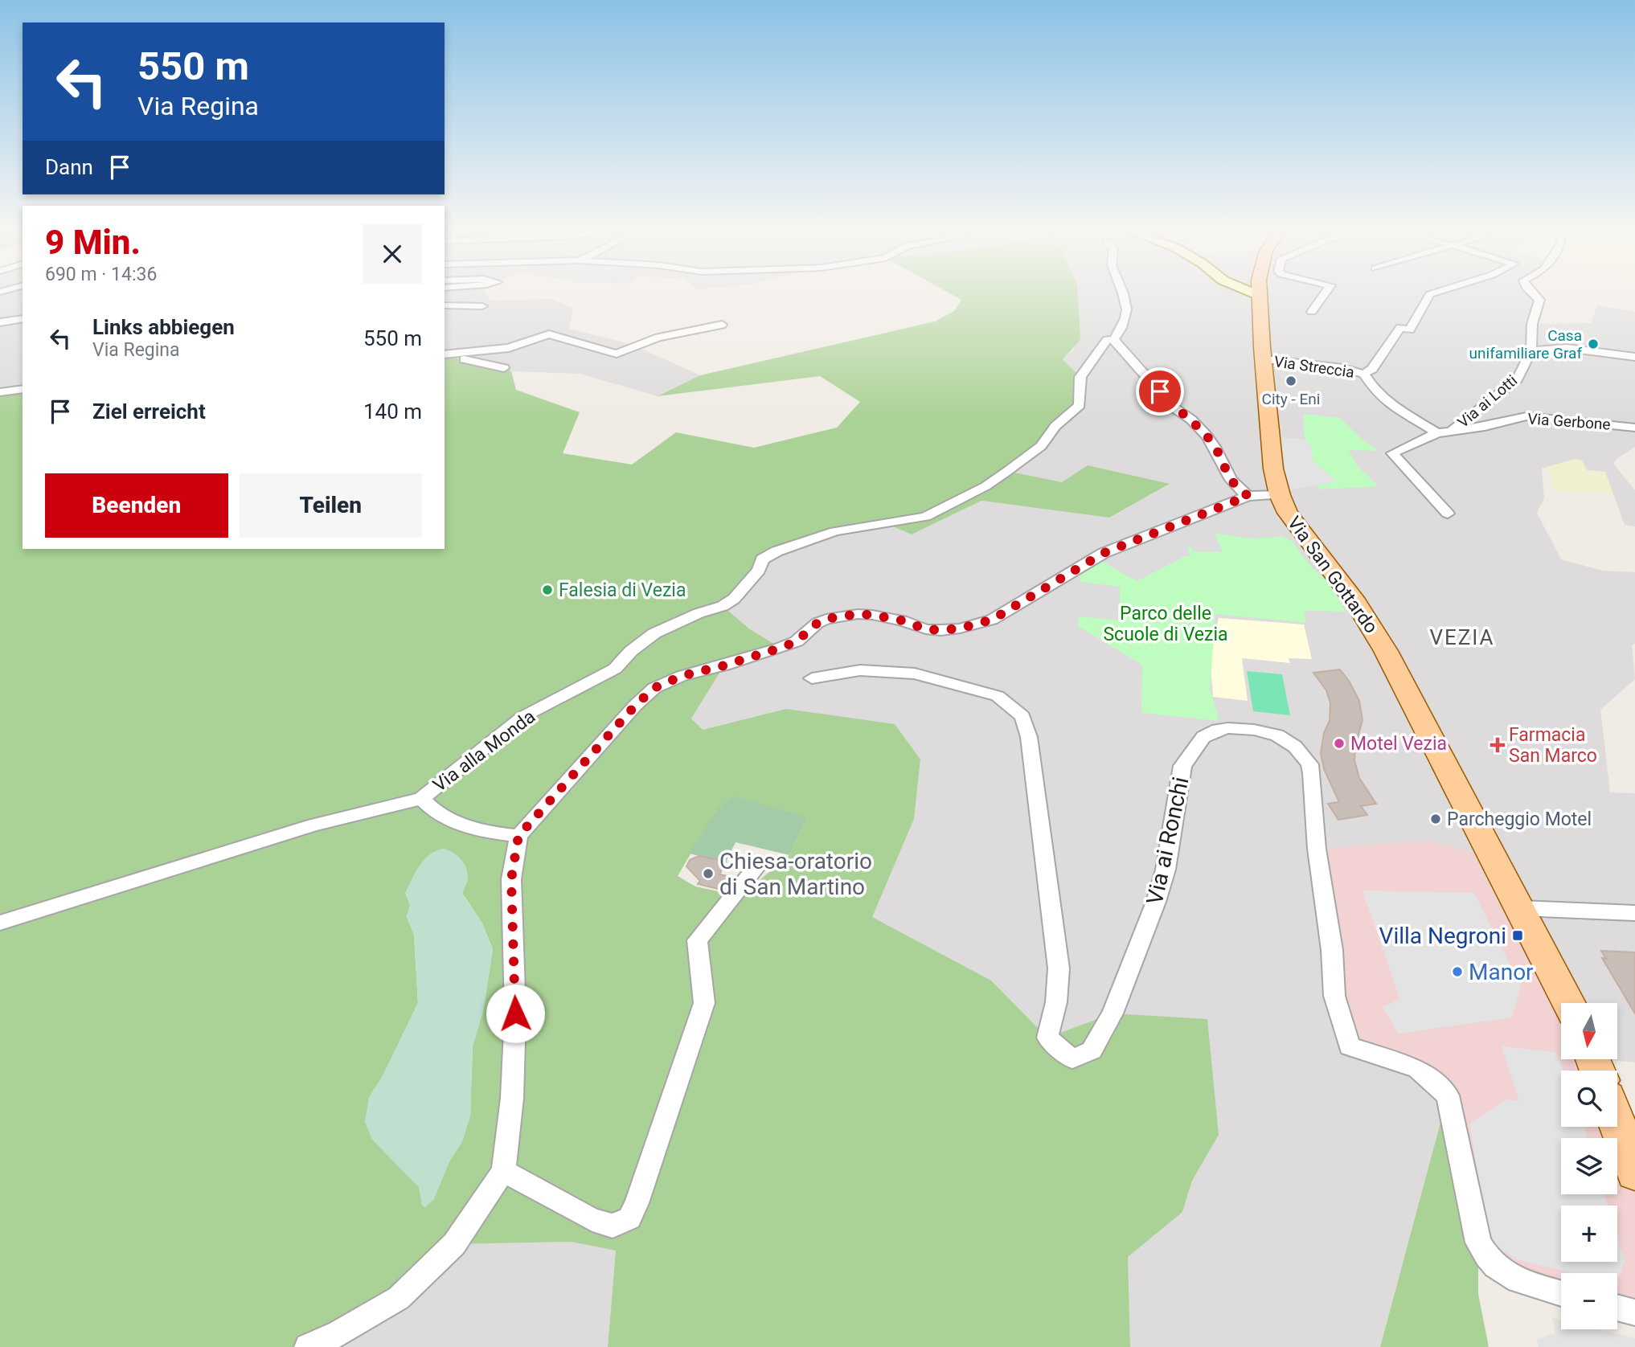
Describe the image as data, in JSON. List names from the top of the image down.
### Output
{
  "streets": {
    "main road": ["Via San Gottardo"],
    "street": [
      "Via Streccia",
      "Via ai Lotti",
      "Via Gerbone",
      "Via alla Monda",
      "Via ai Ronchi"
    ]
  },
  "crossings": [
    ["Via Streccia", "Via Gerbone"],
    ["Via Streccia", "Via San Gottardo"],
    ["Via ai Lotti", "Via Gerbone"]
  ],
  "districts": ["VEZIA"],
  "parks": ["Parco delle Scuole di Vezia"],
  "places": {
    "other": [
      "Casa unifamiliare Graf",
      "City - Eni",
      "Falesia di Vezia",
      "Motel Vezia",
      "Parcheggio Motel",
      "Chiesa-oratorio di San Martino",
      "Manor"
    ],
    "health": ["Farmacia San Marco"],
    "transit": ["Villa Negroni"]
  },
  "north": "bottom",
  "page": {
    "turn": ["550 m", "Via Regina"],
    "then": "Dann",
    "heading": ["9 Min.", "690 m · 14:36"],
    "list": [
      {
        "name": "Links abbiegen",
        "note": "Via Regina",
        "value": "550 m"
      },
      {
        "name": "Ziel erreicht",
        "value": "140 m"
      }
    ],
    "buttons": ["Beenden", "Teilen"],
    "map_buttons": ["+", "−"]
  }
}
